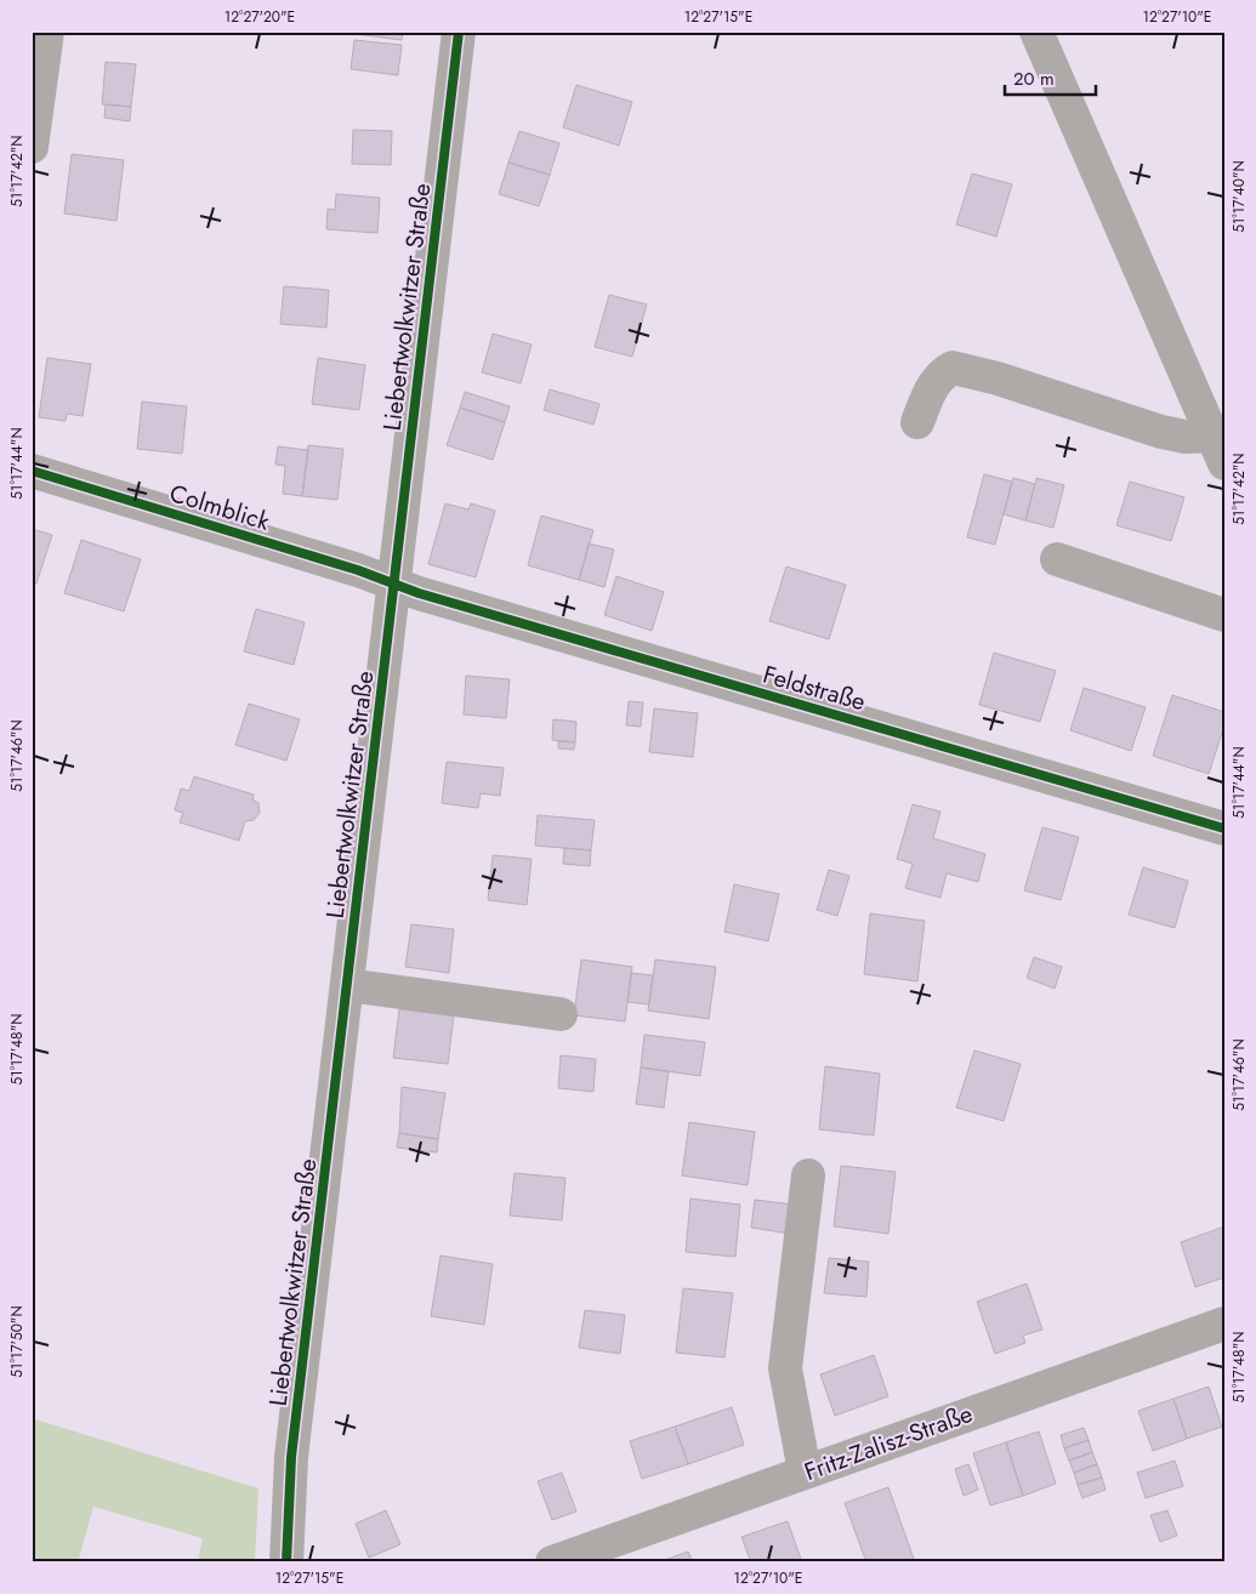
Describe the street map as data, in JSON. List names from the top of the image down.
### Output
{
  "streets": {
    "street": [
      "Liebertwolkwitzer Straße",
      "Colmblick",
      "Feldstraße",
      "Fritz-Zalisz-Straße"
    ]
  },
  "crossings": [
    ["Liebertwolkwitzer Straße", "Colmblick"],
    ["Liebertwolkwitzer Straße", "Feldstraße"],
    ["Colmblick", "Feldstraße"]
  ],
  "scale_bar": "20 m",
  "coordinates": [
    "12°27'20\"E",
    "12°27'15\"E",
    "12°27'10\"E",
    "51°17'42\"N",
    "51°17'40\"N",
    "51°17'44\"N",
    "51°17'46\"N",
    "51°17'48\"N",
    "51°17'50\"N"
  ]
}
